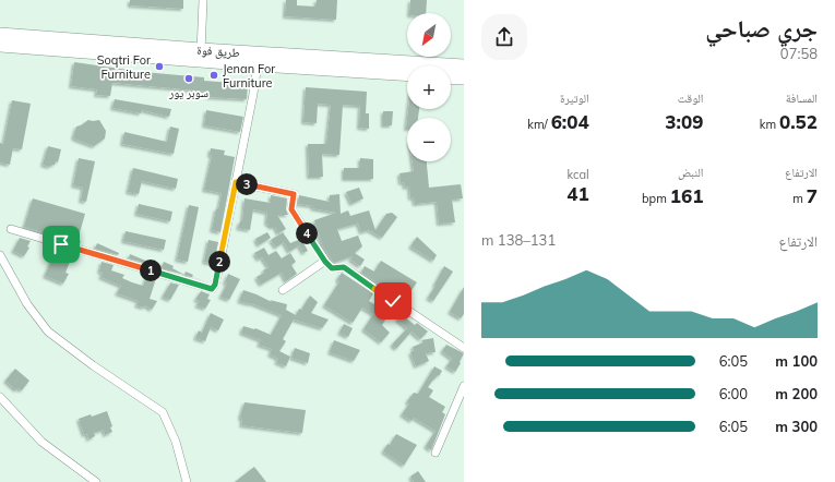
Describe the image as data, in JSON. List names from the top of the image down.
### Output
{
  "streets": {
    "highway": ["طريق فوة"]
  },
  "places": ["Soqtri For Furniture", "Jenan For Furniture", "سوبر يور"],
  "north": "bottom left",
  "page": {
    "heading": ["جري صباحي", "07:58"],
    "map_buttons": ["+", "−"],
    "stats": [
      ["المسافة", "0.52 km"],
      ["الوقت", "3:09"],
      ["الوتيرة", "6:04 /km"],
      ["الارتفاع", "7 m"],
      ["النبض", "161 bpm"],
      ["kcal", "41"]
    ],
    "pins": [
      "3",
      "4",
      "2",
      "1"
    ],
    "chart": ["الارتفاع", "131–138 m"],
    "list": [
      {
        "name": "100 m",
        "note": "6:05"
      },
      {
        "name": "200 m",
        "note": "6:00"
      },
      {
        "name": "300 m",
        "note": "6:05"
      }
    ]
  }
}
